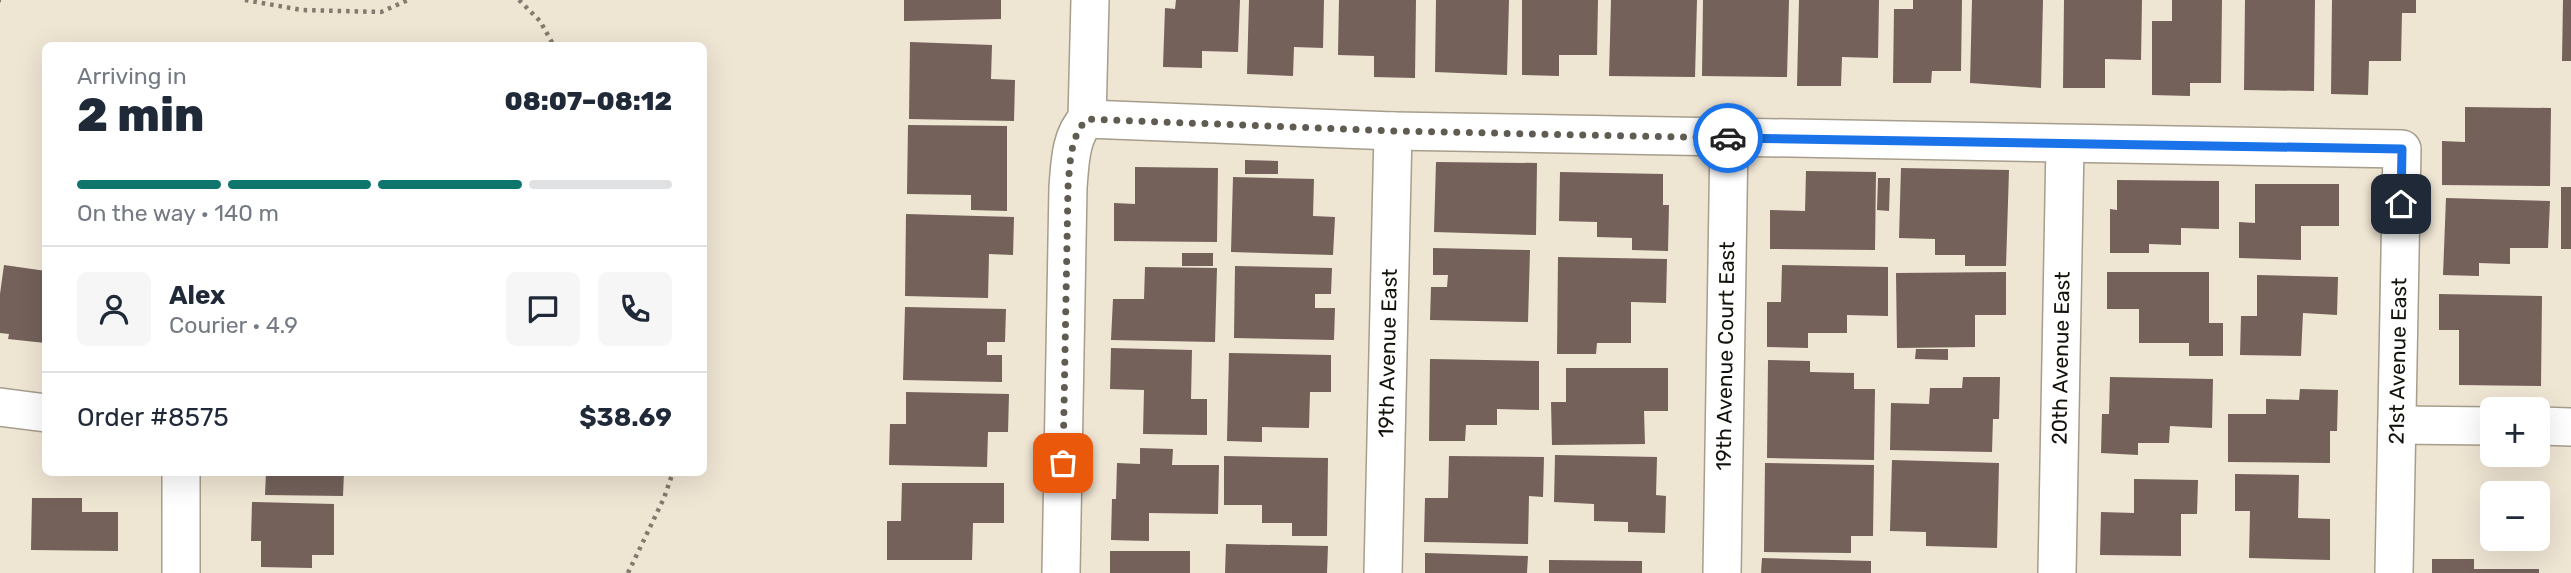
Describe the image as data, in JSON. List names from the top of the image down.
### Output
{
  "streets": {
    "street": [
      "19th Avenue East",
      "19th Avenue Court East",
      "20th Avenue East",
      "21st Avenue East"
    ]
  },
  "crossings": [
    ["20th Avenue East", "21st Avenue East"]
  ],
  "page": {
    "heading": ["2 min", "Arriving in", "08:07–08:12"],
    "panel": [
      "Alex",
      "Courier · 4.9",
      "Order #8575",
      "$38.69"
    ],
    "bar": "On the way · 140 m",
    "map_buttons": ["+", "−"]
  }
}
